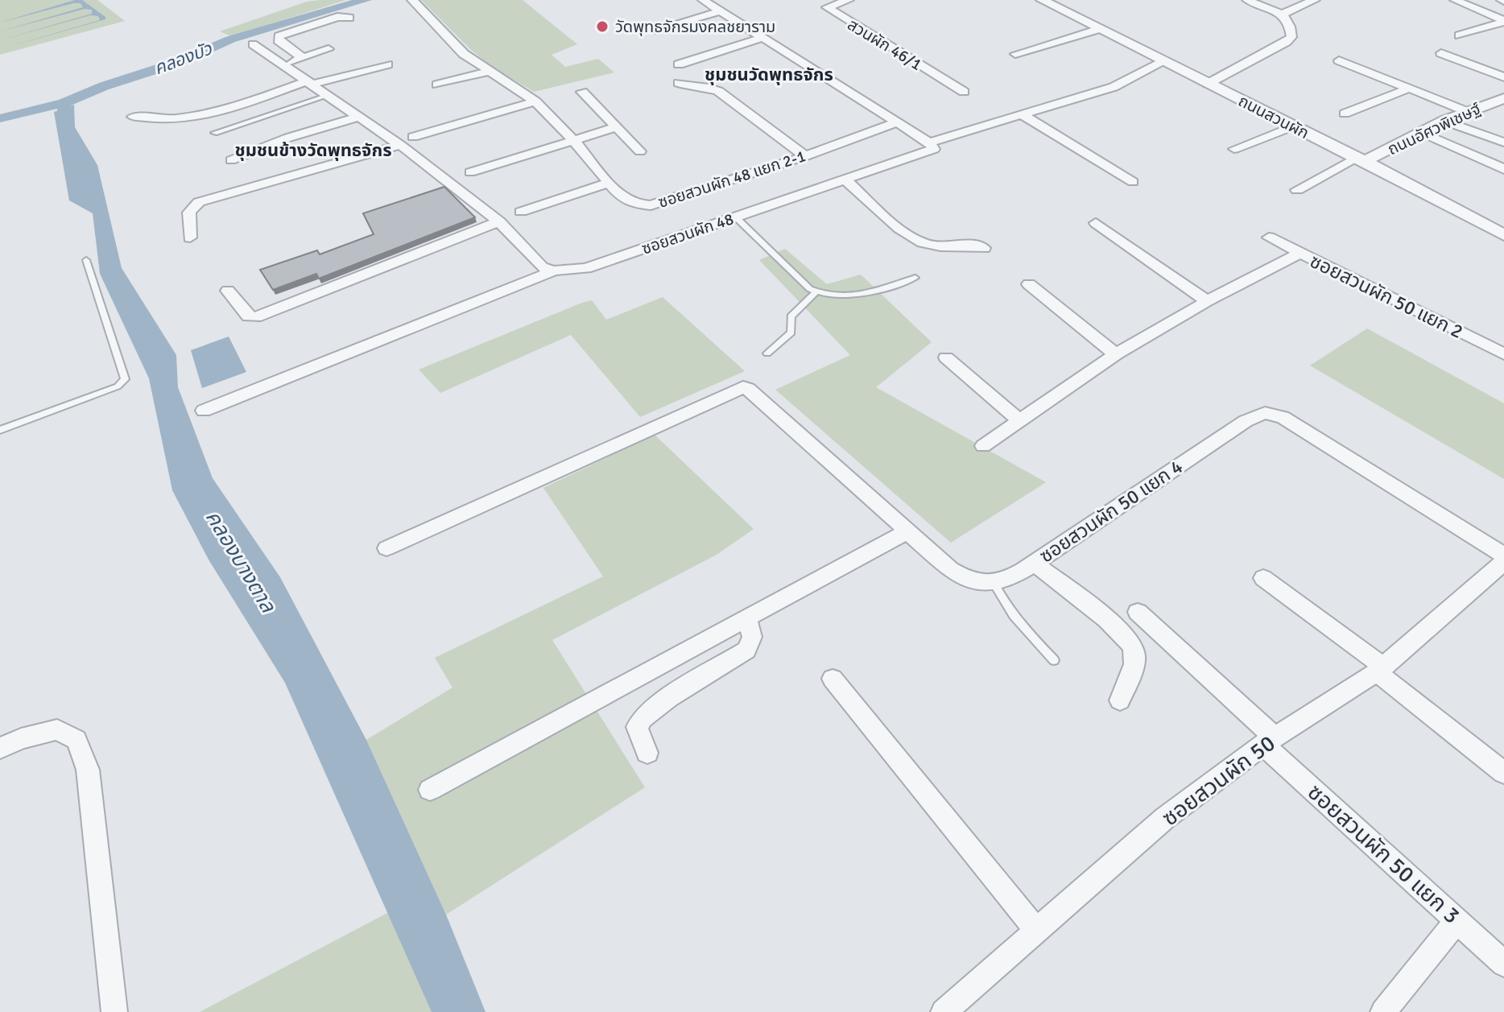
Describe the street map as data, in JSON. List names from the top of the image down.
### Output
{
  "streets": {
    "street": [
      "สวนผัก 46/1",
      "ถนนสวนผัก",
      "ถนนอัศวพิเชษฐ์",
      "ซอยสวนผัก 48 แยก 2-1",
      "ซอยสวนผัก 48",
      "ซอยสวนผัก 50 แยก 2",
      "ซอยสวนผัก 50 แยก 4",
      "ซอยสวนผัก 50",
      "ซอยสวนผัก 50 แยก 3"
    ]
  },
  "crossings": [
    ["ถนนสวนผัก", "ถนนอัศวพิเชษฐ์"],
    ["ถนนสวนผัก", "ซอยสวนผัก 48"],
    ["ซอยสวนผัก 50", "ซอยสวนผัก 50 แยก 3"]
  ],
  "districts": ["ชุมชนวัดพุทธจักร", "ชุมชนข้างวัดพุทธจักร"],
  "water": ["คลองบัว", "คลองบางตาล"],
  "places": ["วัดพุทธจักรมงคลชยาราม"]
}
